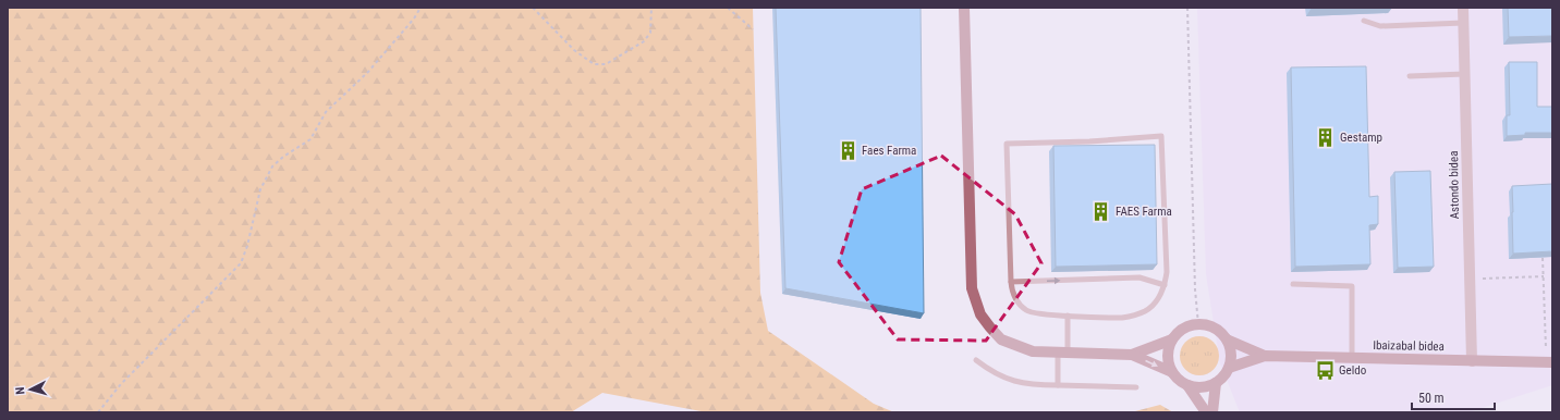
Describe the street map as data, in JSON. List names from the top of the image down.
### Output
{
  "streets": {
    "street": ["Astondo bidea", "Ibaizabal bidea"]
  },
  "crossings": [
    ["Astondo bidea", "Ibaizabal bidea"]
  ],
  "places": {
    "building": ["Gestamp", "Faes Farma", "FAES Farma"],
    "bus stop": ["Geldo"]
  },
  "scale_bar": "50 m",
  "north": "left"
}
